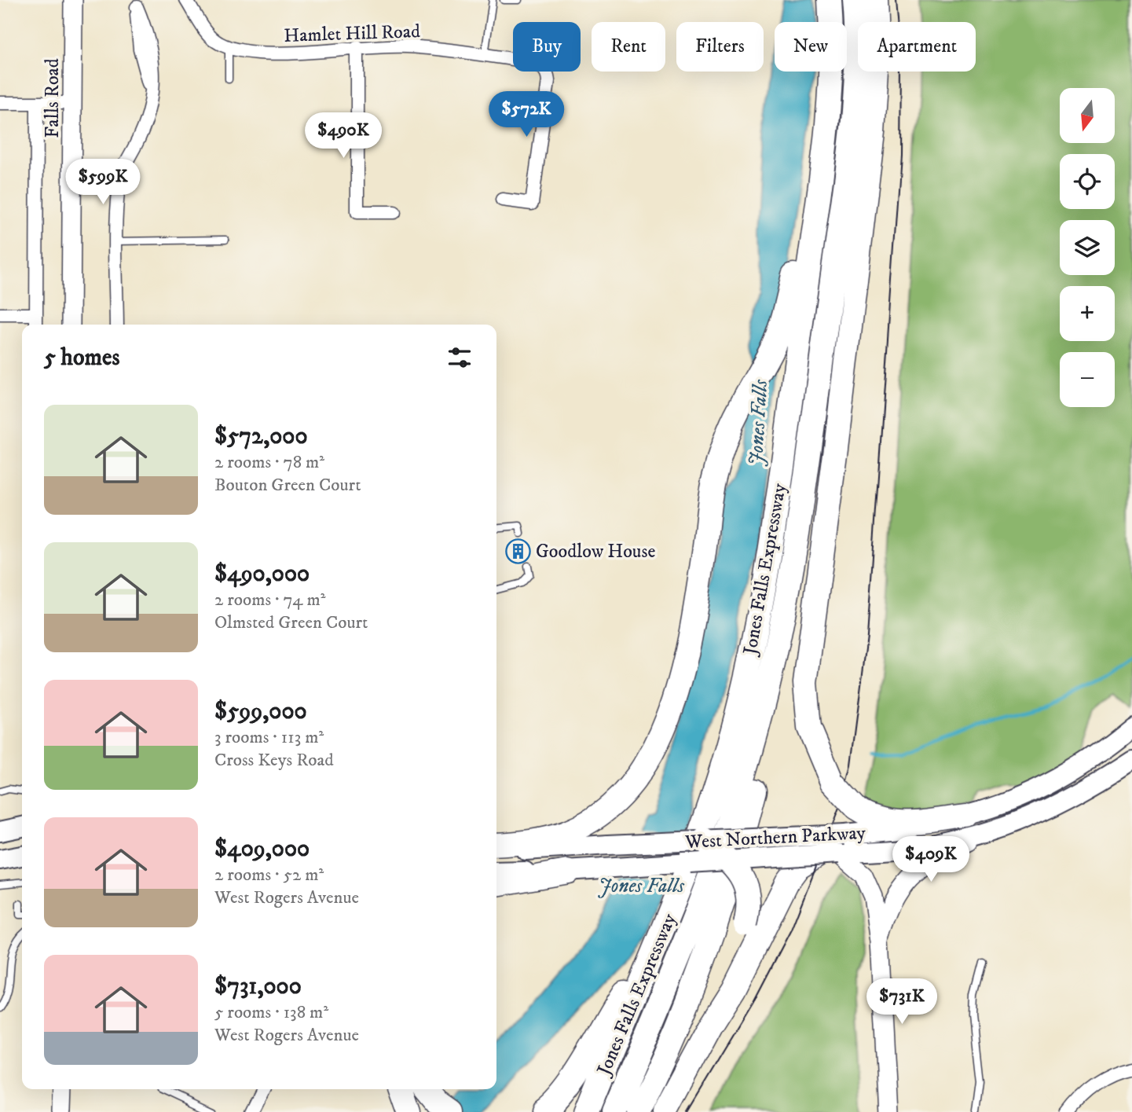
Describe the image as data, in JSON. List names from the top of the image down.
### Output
{
  "streets": {
    "highway": ["Jones Falls Expressway"],
    "main road": ["West Northern Parkway"],
    "street": ["Hamlet Hill Road", "Falls Road"]
  },
  "water": ["Jones Falls"],
  "places": {
    "building": ["Goodlow House"]
  },
  "north": "bottom",
  "page": {
    "chip": [
      "Buy",
      "Rent",
      "Filters",
      "New",
      "Apartment"
    ],
    "map_buttons": ["+", "−"],
    "price": [
      "$572K",
      "$490K",
      "$599K",
      "$409K",
      "$731K"
    ],
    "heading": "5 homes",
    "list": [
      {
        "name": "$572,000",
        "note": "2 rooms · 78 m² · Bouton Green Court"
      },
      {
        "name": "$490,000",
        "note": "2 rooms · 74 m² · Olmsted Green Court"
      },
      {
        "name": "$599,000",
        "note": "3 rooms · 113 m² · Cross Keys Road"
      },
      {
        "name": "$409,000",
        "note": "2 rooms · 52 m² · West Rogers Avenue"
      },
      {
        "name": "$731,000",
        "note": "5 rooms · 138 m² · West Rogers Avenue"
      }
    ]
  }
}
